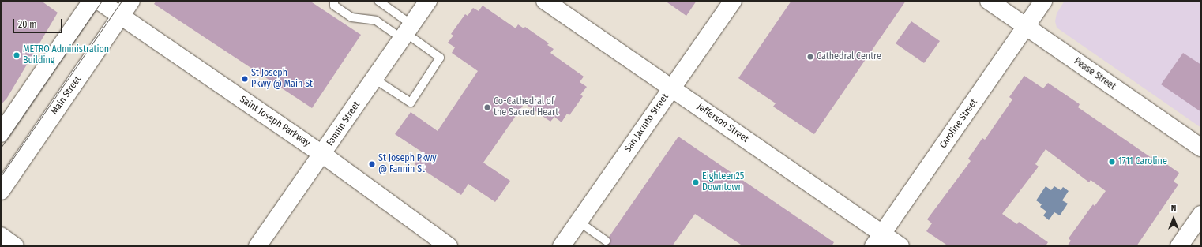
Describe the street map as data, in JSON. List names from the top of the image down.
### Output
{
  "streets": {
    "street": [
      "Pease Street",
      "Main Street",
      "Saint Joseph Parkway",
      "San Jacinto Street",
      "Jefferson Street",
      "Fannin Street",
      "Caroline Street"
    ]
  },
  "crossings": [
    ["Pease Street", "Caroline Street"],
    ["Main Street", "Saint Joseph Parkway"],
    ["Saint Joseph Parkway", "Fannin Street"],
    ["San Jacinto Street", "Jefferson Street"],
    ["Jefferson Street", "Caroline Street"]
  ],
  "places": [
    "METRO Administration Building",
    "Cathedral Centre",
    "St Joseph Pkwy @ Main St",
    "Co-Cathedral of the Sacred Heart",
    "1711 Caroline",
    "St Joseph Pkwy @ Fannin St",
    "Eighteen25 Downtown"
  ],
  "scale_bar": "20 m",
  "north": "top"
}
